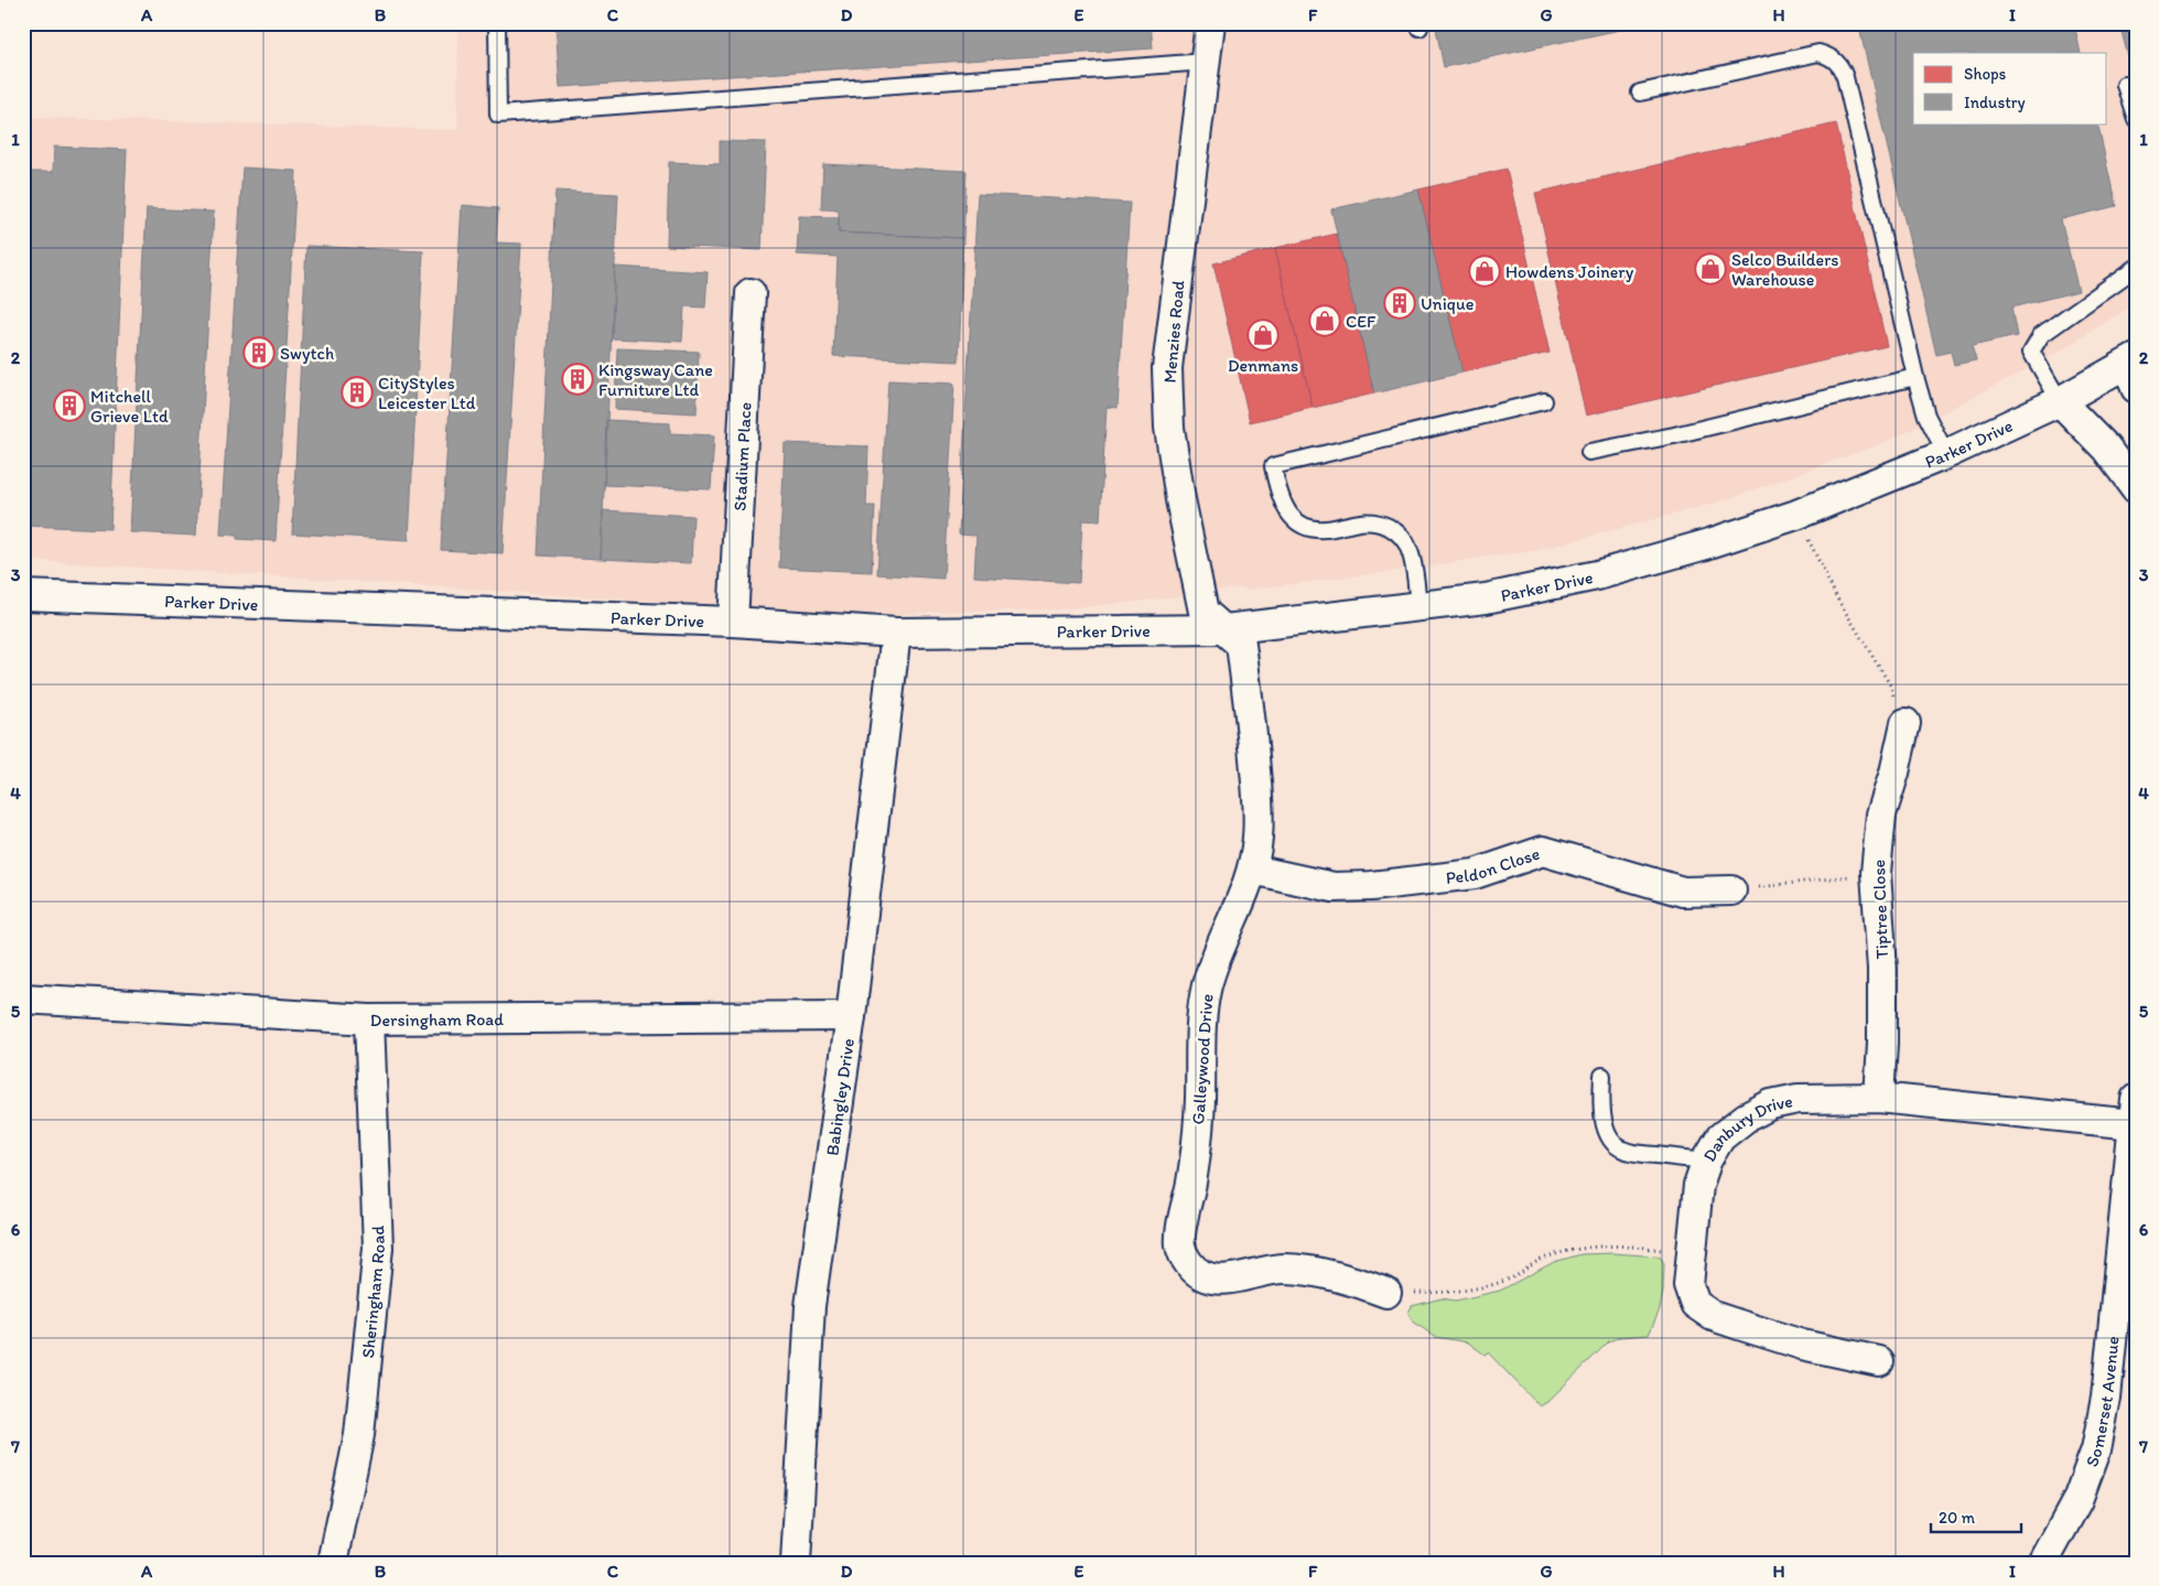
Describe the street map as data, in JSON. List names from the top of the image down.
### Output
{
  "streets": {
    "street": [
      "Menzies Road",
      "Parker Drive",
      "Stadium Place",
      "Peldon Close",
      "Tiptree Close",
      "Dersingham Road",
      "Galleywood Drive",
      "Babingley Drive",
      "Danbury Drive",
      "Sheringham Road",
      "Somerset Avenue"
    ]
  },
  "crossings": [
    ["Menzies Road", "Parker Drive"],
    ["Menzies Road", "Galleywood Drive"],
    ["Parker Drive", "Stadium Place"],
    ["Parker Drive", "Galleywood Drive"],
    ["Parker Drive", "Babingley Drive"],
    ["Peldon Close", "Galleywood Drive"],
    ["Tiptree Close", "Danbury Drive"],
    ["Dersingham Road", "Babingley Drive"],
    ["Dersingham Road", "Sheringham Road"],
    ["Danbury Drive", "Somerset Avenue"]
  ],
  "places": {
    "shop": [
      "Selco Builders Warehouse",
      "Howdens Joinery",
      "CEF",
      "Denmans"
    ],
    "building": [
      "Unique",
      "Swytch",
      "Kingsway Cane Furniture Ltd",
      "CityStyles Leicester Ltd",
      "Mitchell Grieve Ltd"
    ]
  },
  "legend": ["Shops", "Industry"],
  "scale_bar": "20 m",
  "grid": {
    "columns": [
      "A",
      "B",
      "C",
      "D",
      "E",
      "F",
      "G",
      "H",
      "I"
    ],
    "rows": [
      "1",
      "2",
      "3",
      "4",
      "5",
      "6",
      "7"
    ]
  }
}
